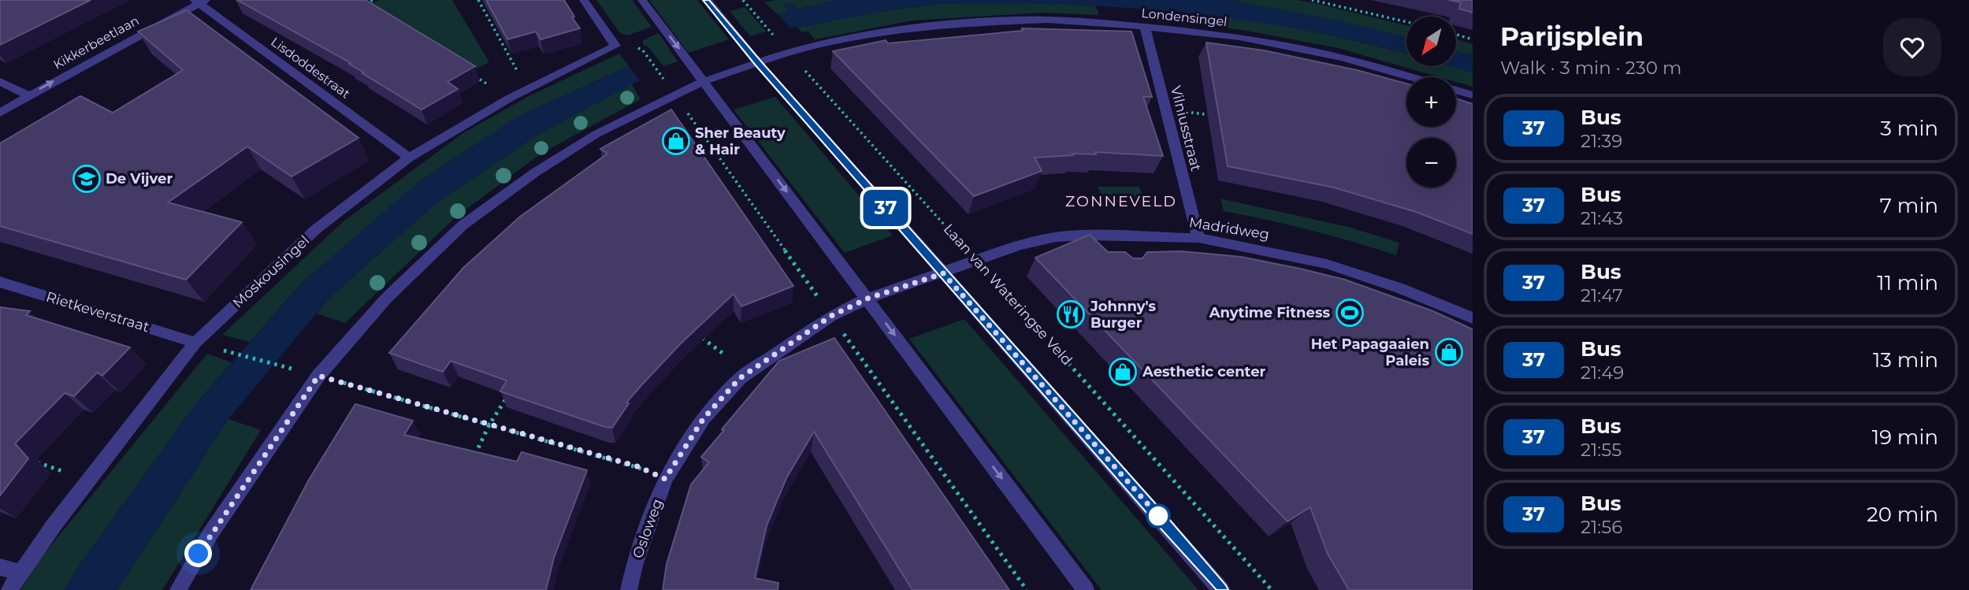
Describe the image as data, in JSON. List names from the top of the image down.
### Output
{
  "streets": {
    "street": [
      "Londensingel",
      "Kikkerbeetlaan",
      "Lisdoddestraat",
      "Vilniusstraat",
      "Madridweg",
      "Moskousingel",
      "Rietkeverstraat",
      "Osloweg"
    ],
    "path": ["Laan van Wateringse Veld"]
  },
  "crossings": [
    ["Londensingel", "Vilniusstraat"],
    ["Londensingel", "Laan van Wateringse Veld"],
    ["Kikkerbeetlaan", "Lisdoddestraat"],
    ["Lisdoddestraat", "Moskousingel"],
    ["Vilniusstraat", "Madridweg"],
    ["Madridweg", "Laan van Wateringse Veld"],
    ["Moskousingel", "Rietkeverstraat"]
  ],
  "one_way": ["Kikkerbeetlaan"],
  "districts": ["ZONNEVELD"],
  "places": {
    "shop": ["Sher Beauty & Hair", "Het Papagaaien Paleis", "Aesthetic center"],
    "school or university": ["De Vijver"],
    "sports": ["Anytime Fitness"],
    "restaurant": ["Johnny's Burger"]
  },
  "lines": ["bus line 37"],
  "north": "bottom left",
  "page": {
    "on_map": "37",
    "heading": ["Parijsplein", "Walk · 3 min · 230 m"],
    "map_buttons": ["+", "−"],
    "list": [
      {
        "mark": "37",
        "name": "Bus",
        "note": "21:39",
        "value": "3 min"
      },
      {
        "mark": "37",
        "name": "Bus",
        "note": "21:43",
        "value": "7 min"
      },
      {
        "mark": "37",
        "name": "Bus",
        "note": "21:47",
        "value": "11 min"
      },
      {
        "mark": "37",
        "name": "Bus",
        "note": "21:49",
        "value": "13 min"
      },
      {
        "mark": "37",
        "name": "Bus",
        "note": "21:55",
        "value": "19 min"
      },
      {
        "mark": "37",
        "name": "Bus",
        "note": "21:56",
        "value": "20 min"
      }
    ]
  }
}
